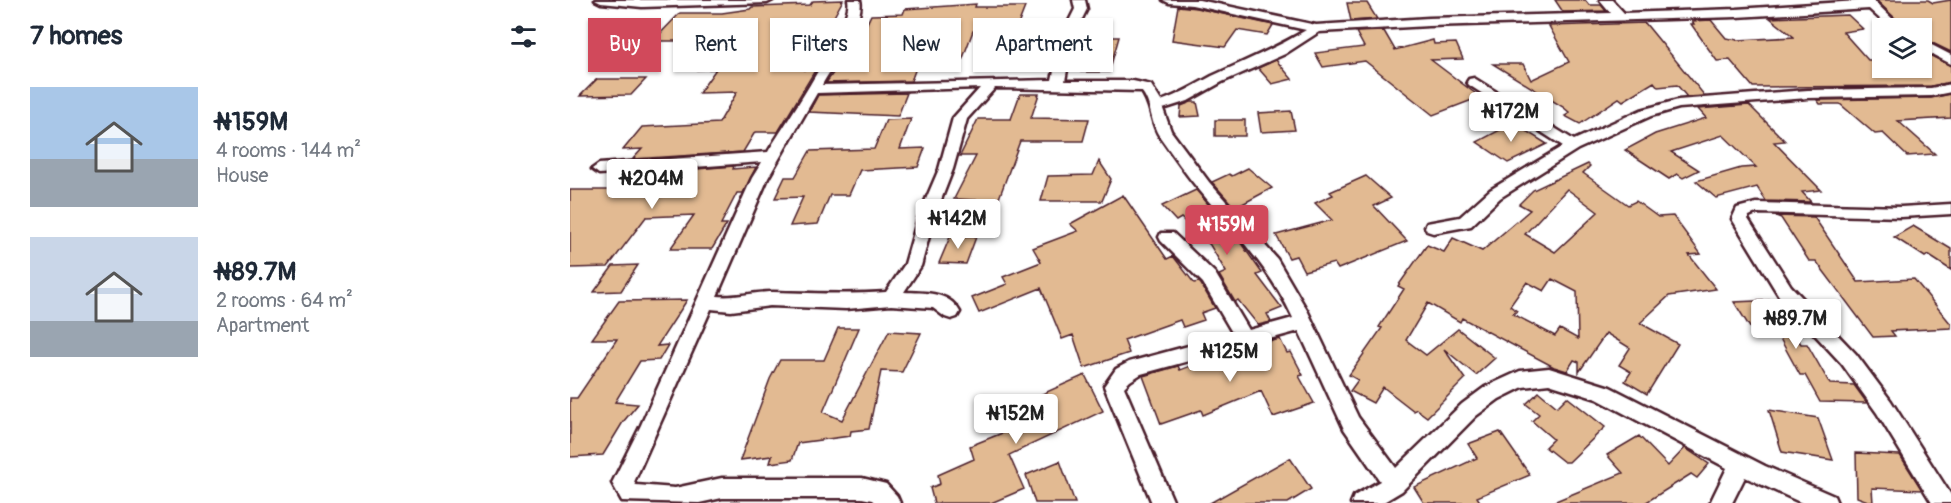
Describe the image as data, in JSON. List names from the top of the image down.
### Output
{
  "page": {
    "heading": "7 homes",
    "chip": [
      "Buy",
      "Rent",
      "Filters",
      "New",
      "Apartment"
    ],
    "list": [
      {
        "name": "₦159M",
        "note": "4 rooms · 144 m² · House"
      },
      {
        "name": "₦89.7M",
        "note": "2 rooms · 64 m² · Apartment"
      }
    ],
    "price": [
      "₦172M",
      "₦204M",
      "₦142M",
      "₦159M",
      "₦89.7M",
      "₦125M",
      "₦152M"
    ]
  }
}
